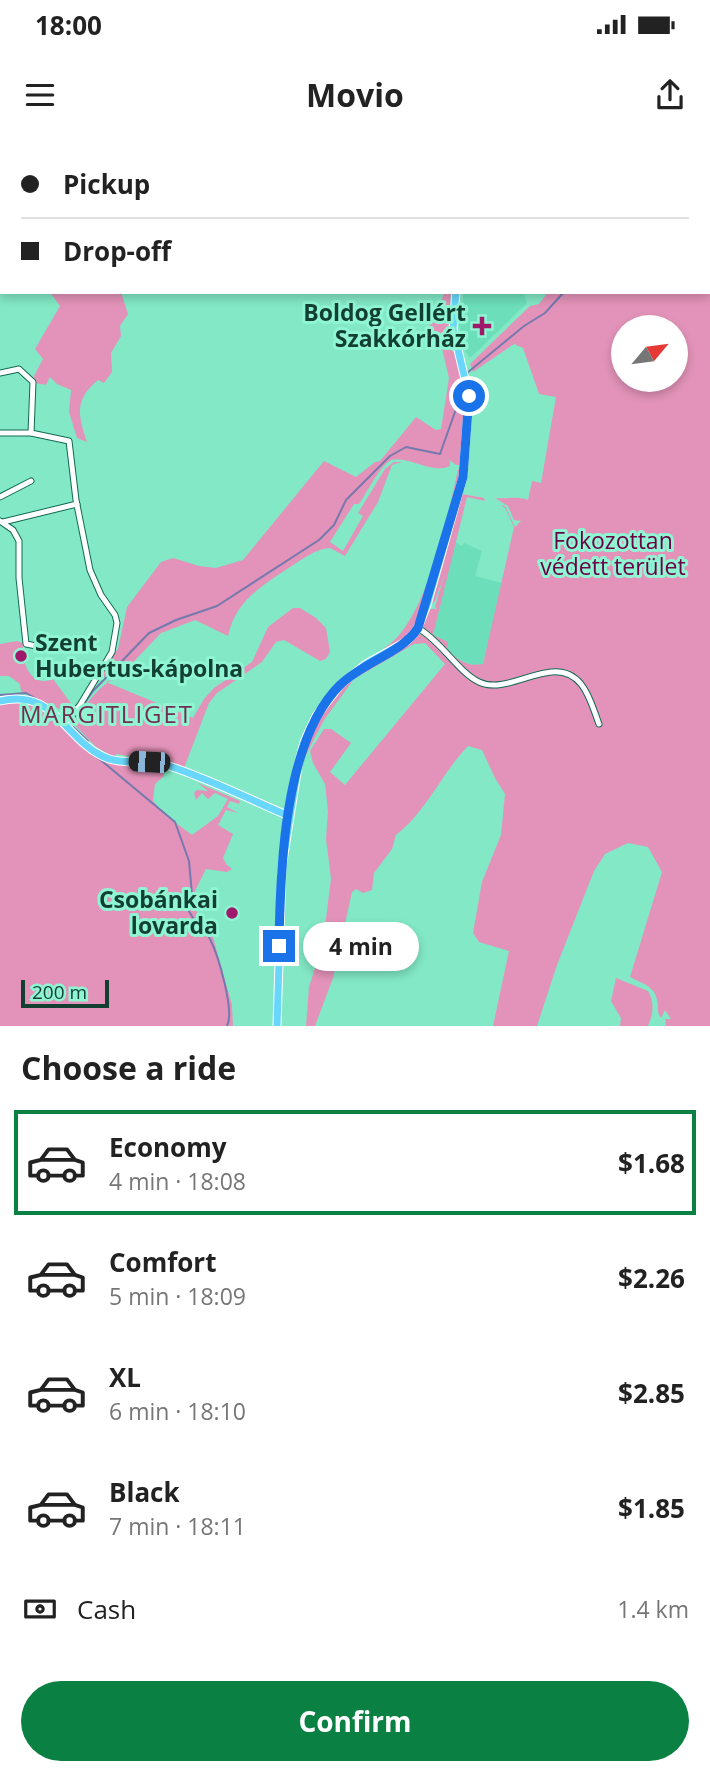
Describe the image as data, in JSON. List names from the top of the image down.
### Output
{
  "districts": ["MARGITLIGET"],
  "parks": ["Fokozottan védett terület"],
  "places": {
    "health": ["Boldog Gellért Szakkórház"],
    "other": ["Szent Hubertus-kápolna", "Csobánkai lovarda"]
  },
  "scale_bar": "200 m",
  "north": "top right",
  "page": {
    "status": "18:00",
    "header": "Movio",
    "banner": ["Pickup", "Drop-off"],
    "bubble": "4 min",
    "scale": "200 m",
    "heading": "Choose a ride",
    "list": [
      {
        "name": "Economy",
        "note": "4 min · 18:08",
        "value": "$1.68"
      },
      {
        "name": "Comfort",
        "note": "5 min · 18:09",
        "value": "$2.26"
      },
      {
        "name": "XL",
        "note": "6 min · 18:10",
        "value": "$2.85"
      },
      {
        "name": "Black",
        "note": "7 min · 18:11",
        "value": "$1.85"
      }
    ],
    "pay": ["Cash", "1.4 km"],
    "buttons": "Confirm"
  }
}
